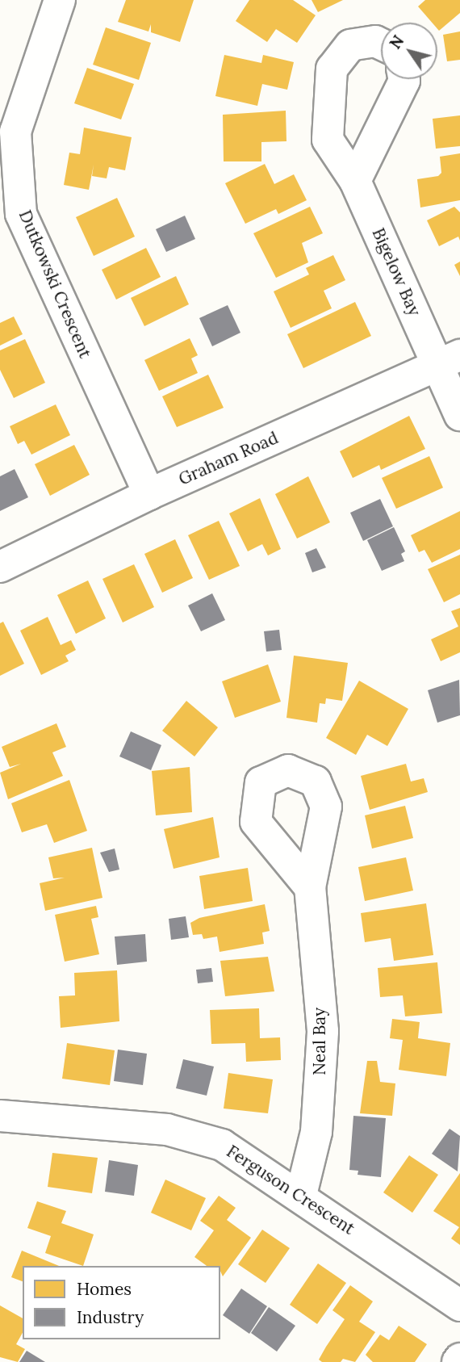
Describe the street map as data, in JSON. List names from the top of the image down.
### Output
{
  "streets": {
    "street": [
      "Bigelow Bay",
      "Dutkowski Crescent",
      "Graham Road",
      "Neal Bay",
      "Ferguson Crescent"
    ]
  },
  "crossings": [
    ["Bigelow Bay", "Graham Road"],
    ["Dutkowski Crescent", "Graham Road"],
    ["Neal Bay", "Ferguson Crescent"]
  ],
  "legend": ["Homes", "Industry"],
  "north": "top left"
}
